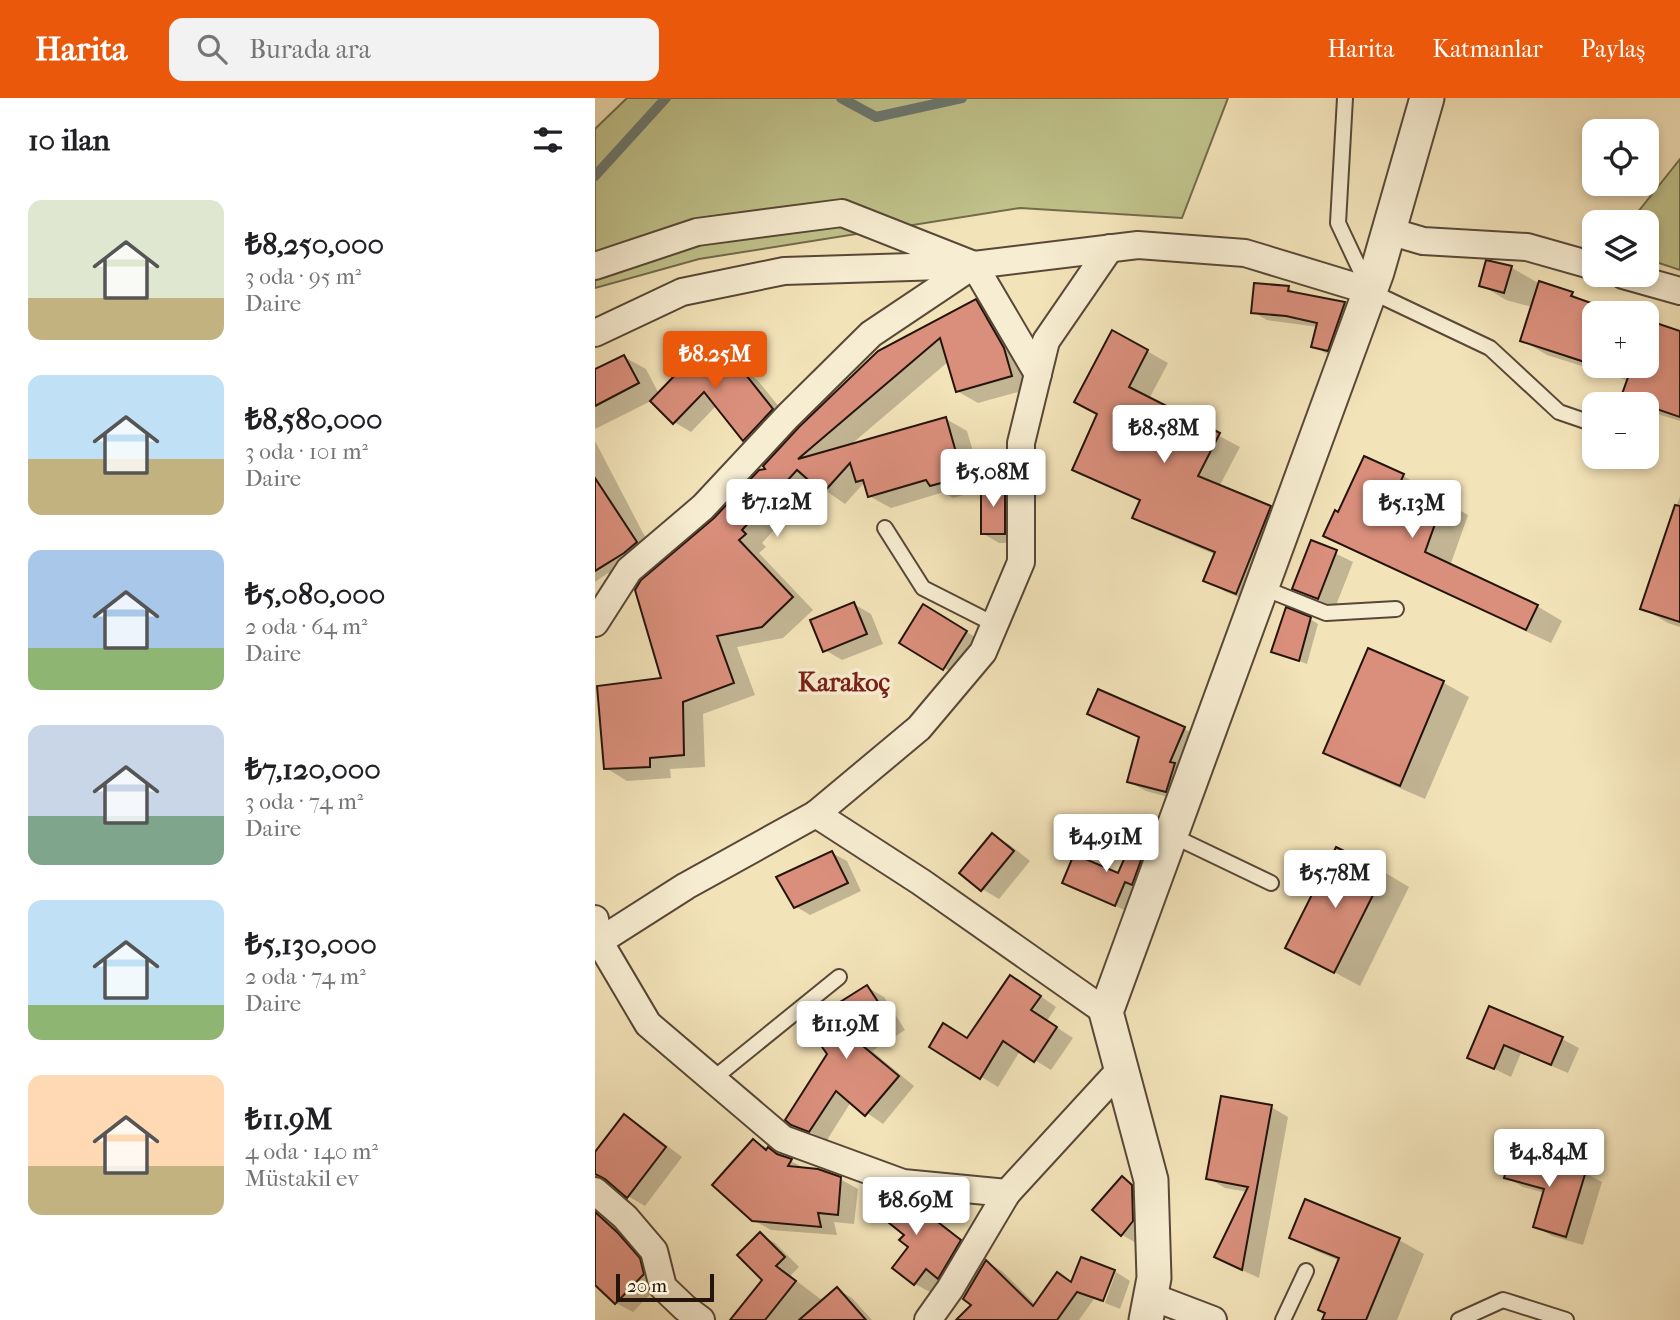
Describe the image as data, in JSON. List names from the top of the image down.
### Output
{
  "districts": ["Karakoç"],
  "scale_bar": "20 m",
  "page": {
    "header": "Harita",
    "search": "Burada ara",
    "nav": ["Harita", "Katmanlar", "Paylaş"],
    "heading": "10 ilan",
    "map_buttons": ["+", "−"],
    "list": [
      {
        "name": "₺8,250,000",
        "note": "3 oda · 95 m² · Daire"
      },
      {
        "name": "₺8,580,000",
        "note": "3 oda · 101 m² · Daire"
      },
      {
        "name": "₺5,080,000",
        "note": "2 oda · 64 m² · Daire"
      },
      {
        "name": "₺7,120,000",
        "note": "3 oda · 74 m² · Daire"
      },
      {
        "name": "₺5,130,000",
        "note": "2 oda · 74 m² · Daire"
      },
      {
        "name": "₺11.9M",
        "note": "4 oda · 140 m² · Müstakil ev"
      }
    ],
    "price": [
      "₺8.25M",
      "₺8.58M",
      "₺5.08M",
      "₺7.12M",
      "₺5.13M",
      "₺4.91M",
      "₺5.78M",
      "₺11.9M",
      "₺4.84M",
      "₺8.69M"
    ],
    "scale": "20 m"
  }
}
